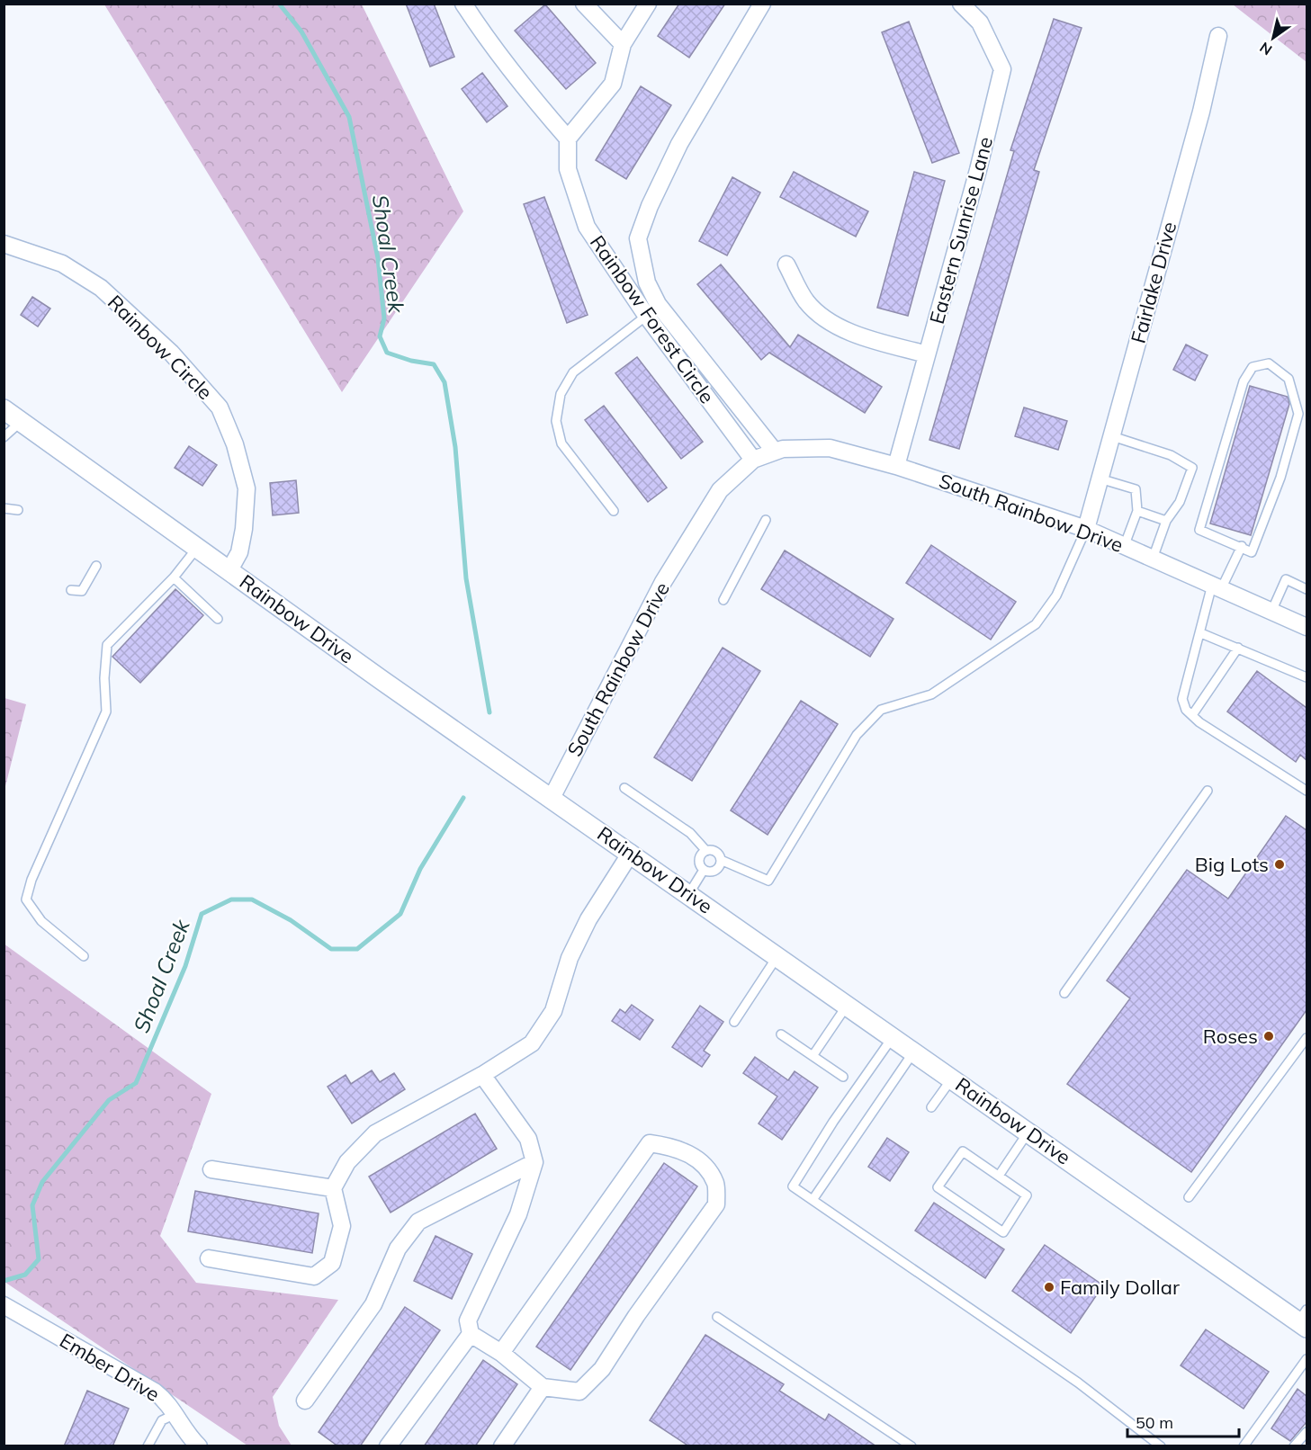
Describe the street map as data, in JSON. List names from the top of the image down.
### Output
{
  "streets": {
    "street": [
      "Eastern Sunrise Lane",
      "Fairlake Drive",
      "Rainbow Forest Circle",
      "Rainbow Circle",
      "South Rainbow Drive",
      "Rainbow Drive",
      "Ember Drive"
    ]
  },
  "crossings": [
    ["Eastern Sunrise Lane", "South Rainbow Drive"],
    ["Fairlake Drive", "South Rainbow Drive"],
    ["Rainbow Forest Circle", "South Rainbow Drive"],
    ["Rainbow Circle", "Rainbow Drive"],
    ["South Rainbow Drive", "Rainbow Drive"]
  ],
  "water": ["Shoal Creek"],
  "places": ["Big Lots", "Roses", "Family Dollar"],
  "scale_bar": "50 m",
  "north": "bottom left"
}
